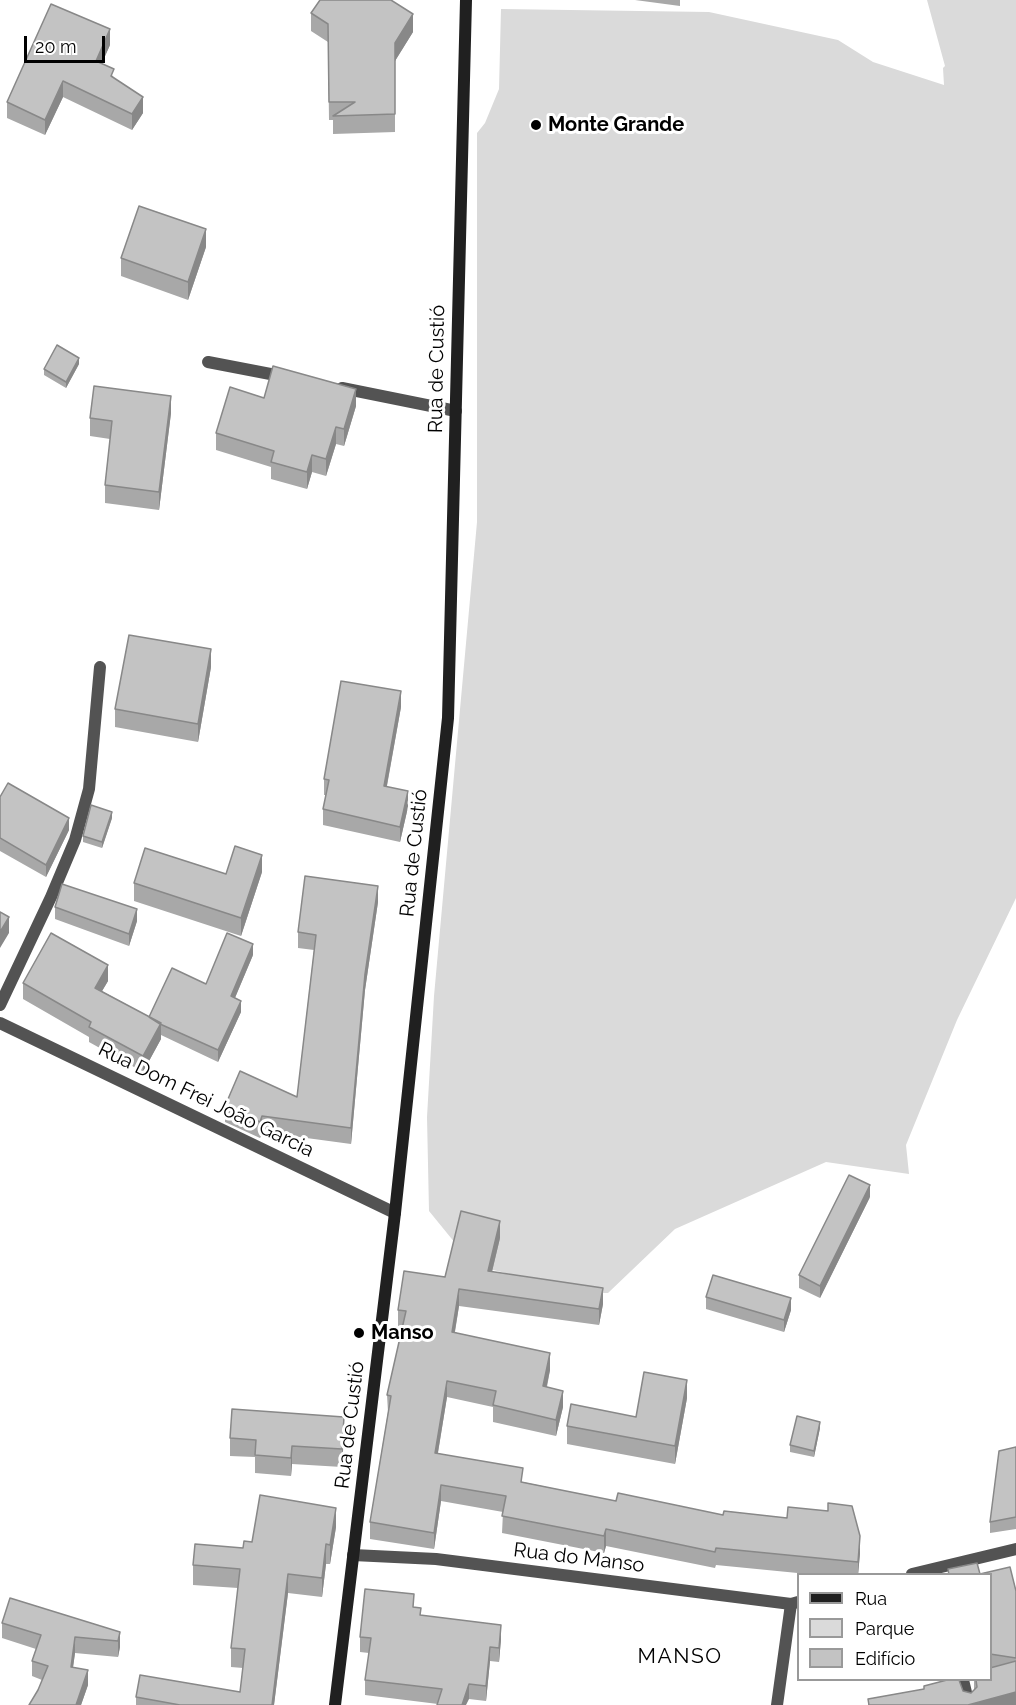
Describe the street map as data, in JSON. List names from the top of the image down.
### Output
{
  "streets": {
    "main road": ["Rua de Custió"],
    "street": ["Rua Dom Frei João Garcia", "Rua do Manso"]
  },
  "crossings": [
    ["Rua de Custió", "Rua Dom Frei João Garcia"],
    ["Rua de Custió", "Rua do Manso"]
  ],
  "districts": ["MANSO"],
  "places": ["Monte Grande", "Manso"],
  "legend": ["Rua", "Parque", "Edifício"],
  "scale_bar": "20 m"
}
